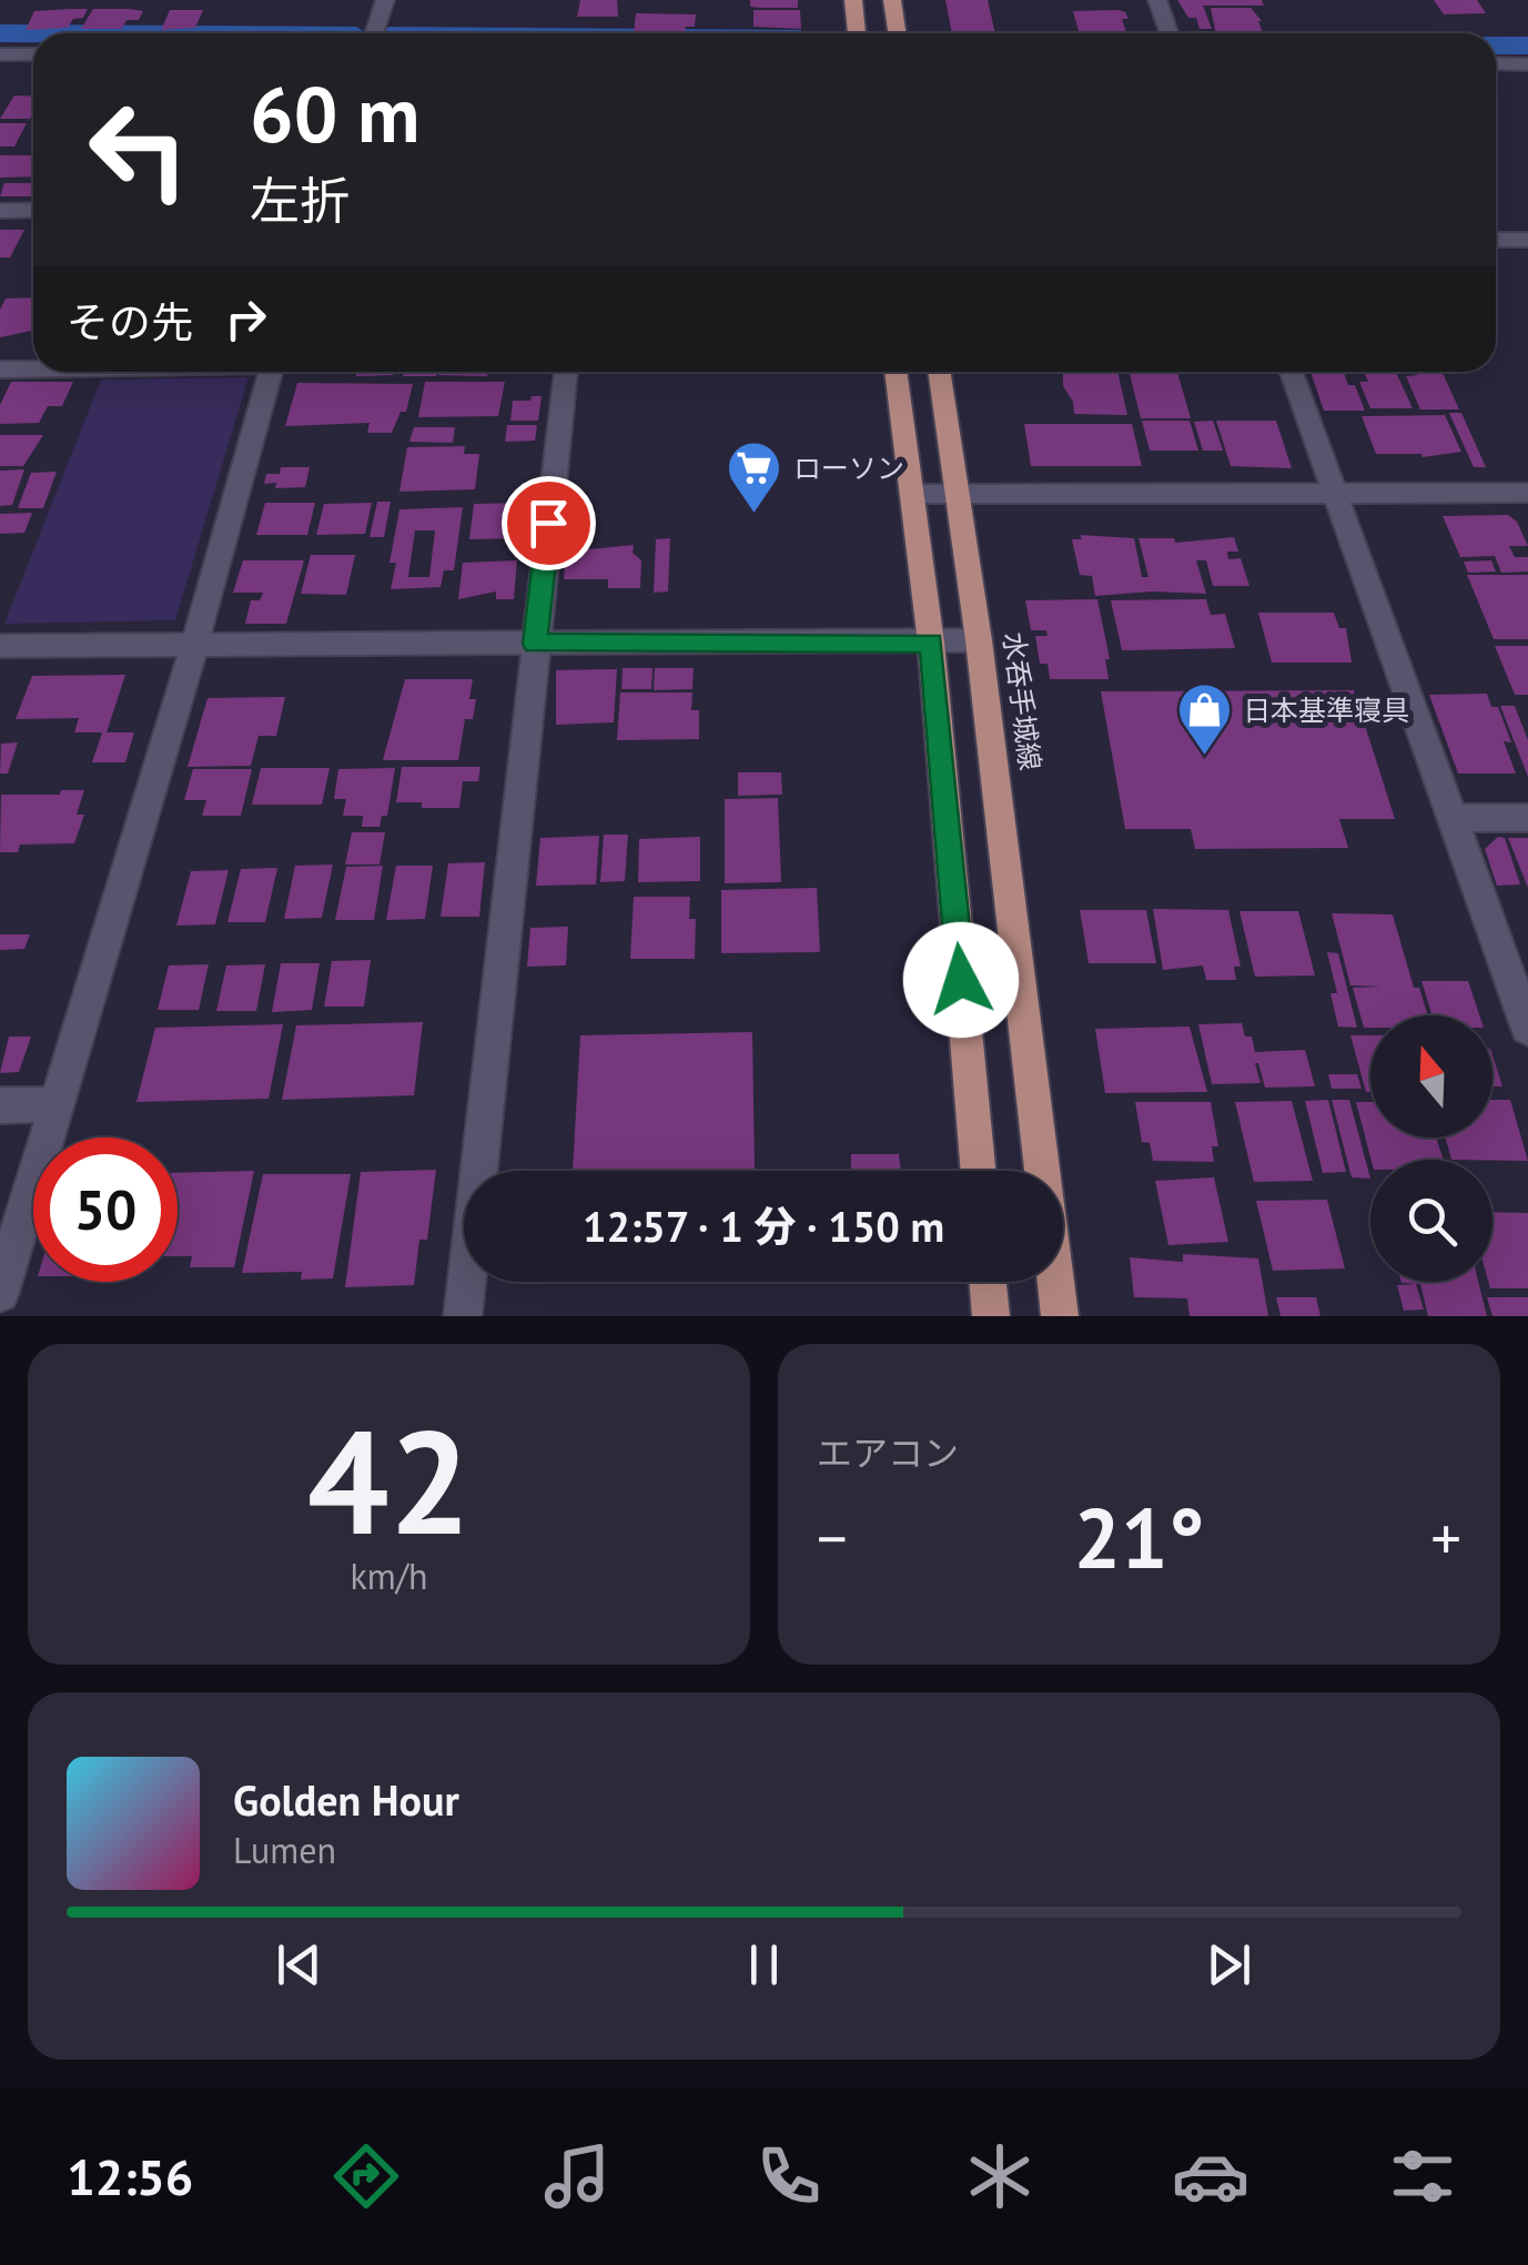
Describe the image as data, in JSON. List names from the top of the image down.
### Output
{
  "streets": {
    "main road": ["水呑手城線"]
  },
  "places": {
    "supermarket": ["ローソン"],
    "shop": ["日本基準寝具"]
  },
  "north": "top",
  "page": {
    "turn": ["60 m", "左折"],
    "then": "その先",
    "limit": "50",
    "trip": "12:57 · 1 分 · 150 m",
    "tile": [
      ["42", "km/h"],
      "エアコン"
    ],
    "heat": ["−", "21°", "+"],
    "song": ["Golden Hour", "Lumen"],
    "tabs": "12:56"
  }
}
